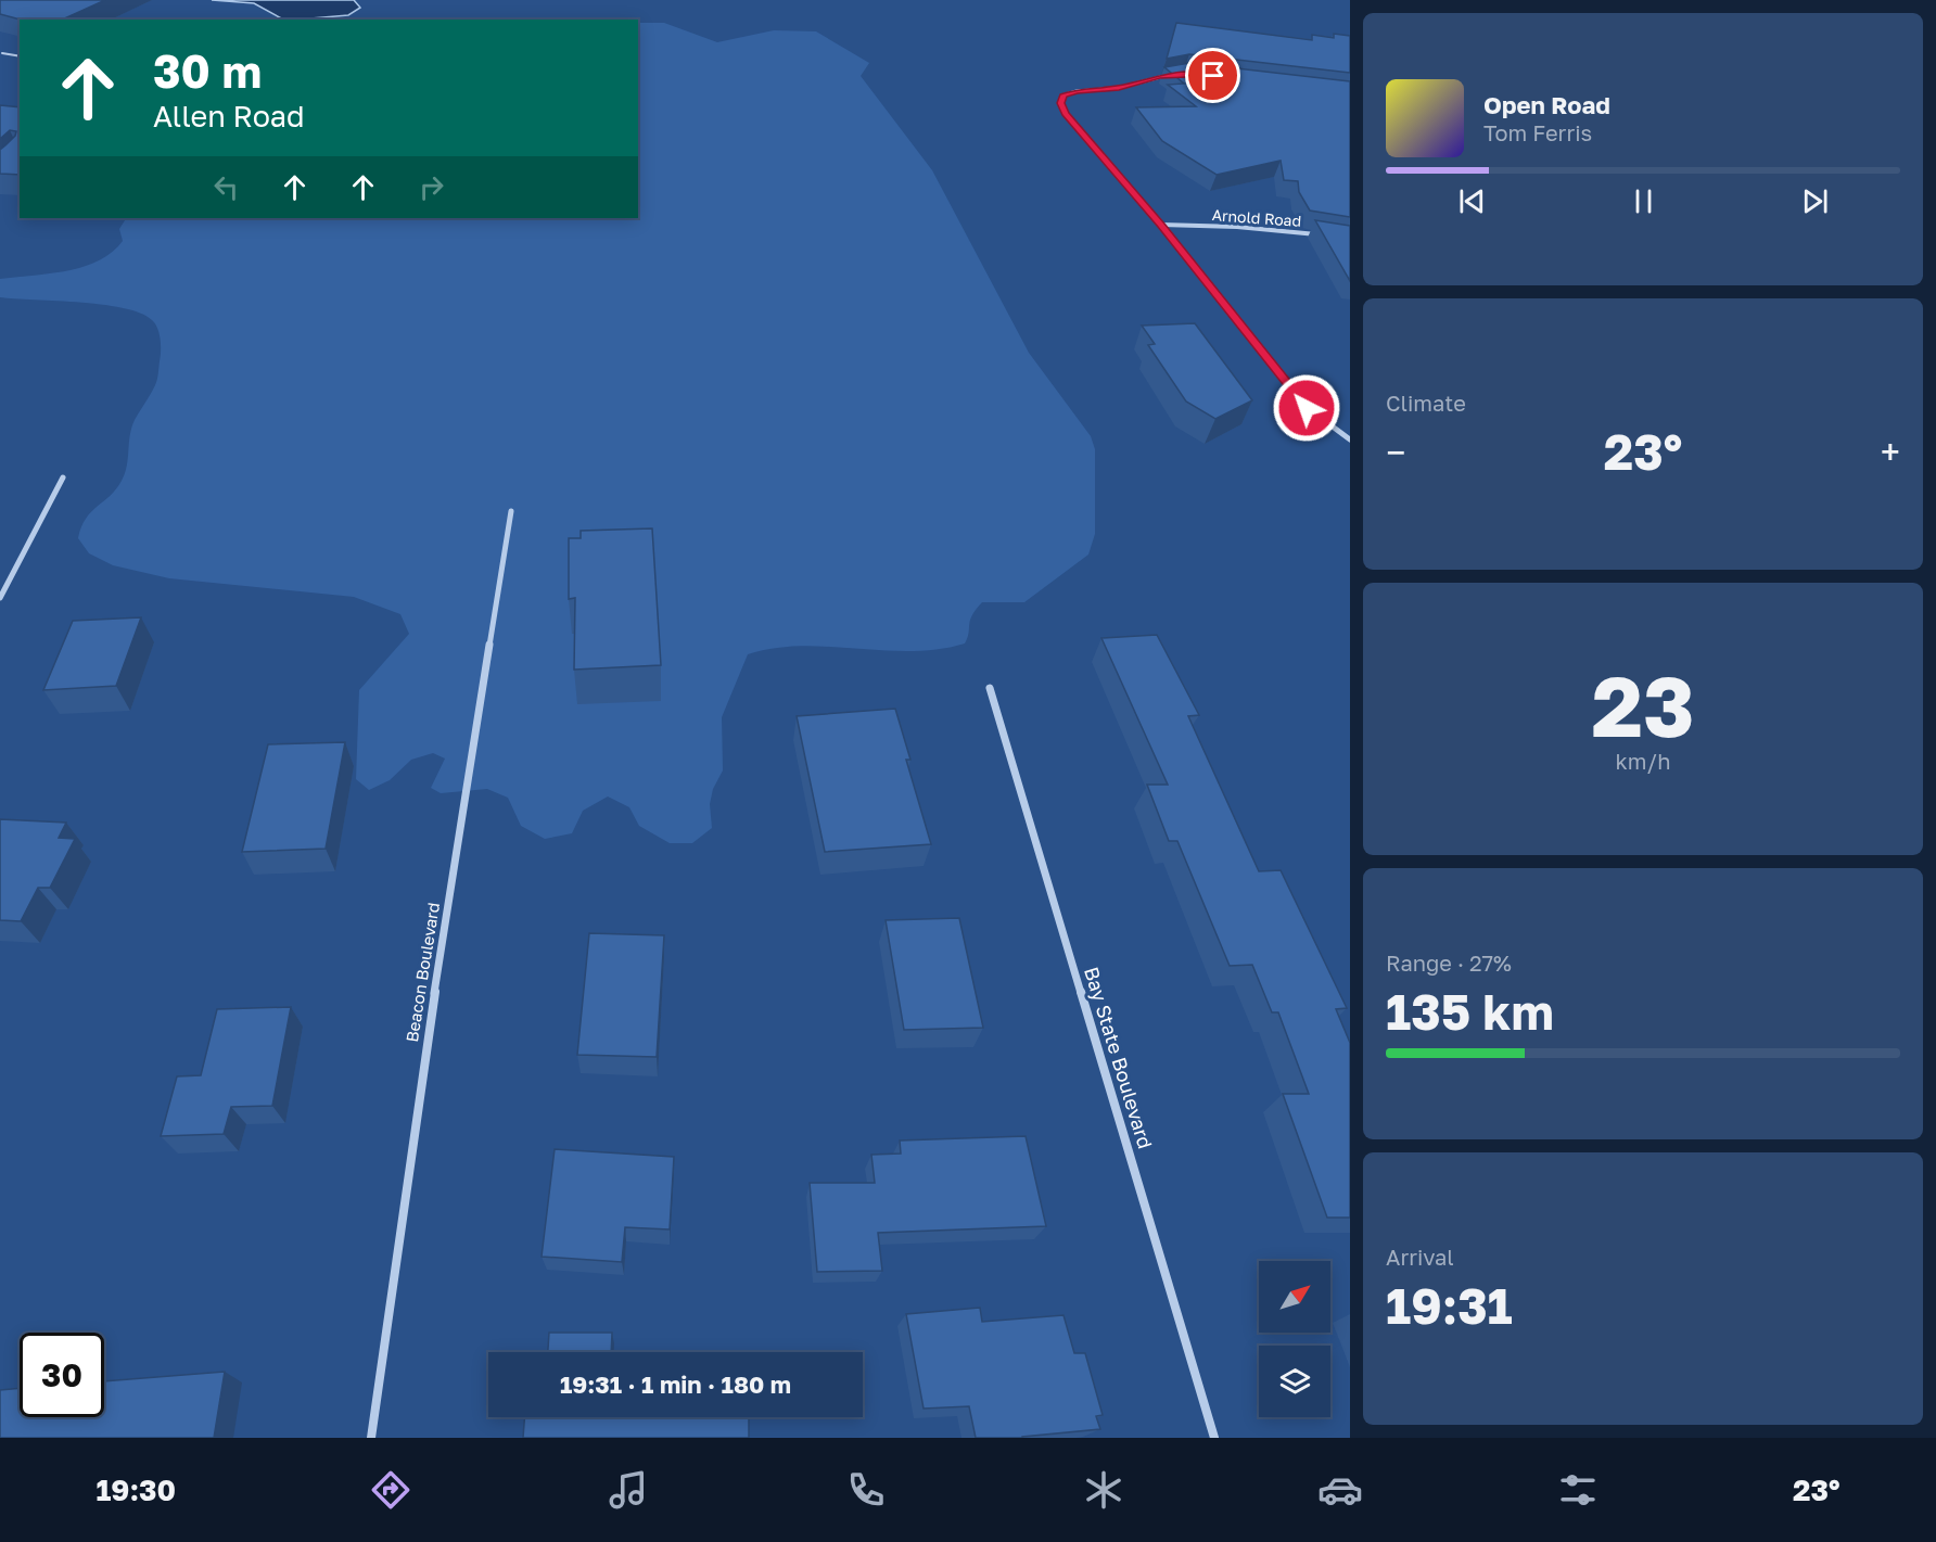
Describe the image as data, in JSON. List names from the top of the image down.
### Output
{
  "streets": {
    "street": ["Arnold Road", "Beacon Boulevard", "Bay State Boulevard"]
  },
  "north": "top right",
  "page": {
    "turn": ["30 m", "Allen Road"],
    "song": ["Open Road", "Tom Ferris"],
    "tile": [
      "Climate",
      ["23", "km/h"],
      ["Range · 27%", "135 km"],
      ["Arrival", "19:31"]
    ],
    "heat": ["−", "23°", "+"],
    "limit": "30",
    "trip": "19:31 · 1 min · 180 m",
    "tabs": ["19:30", "23°"]
  }
}
